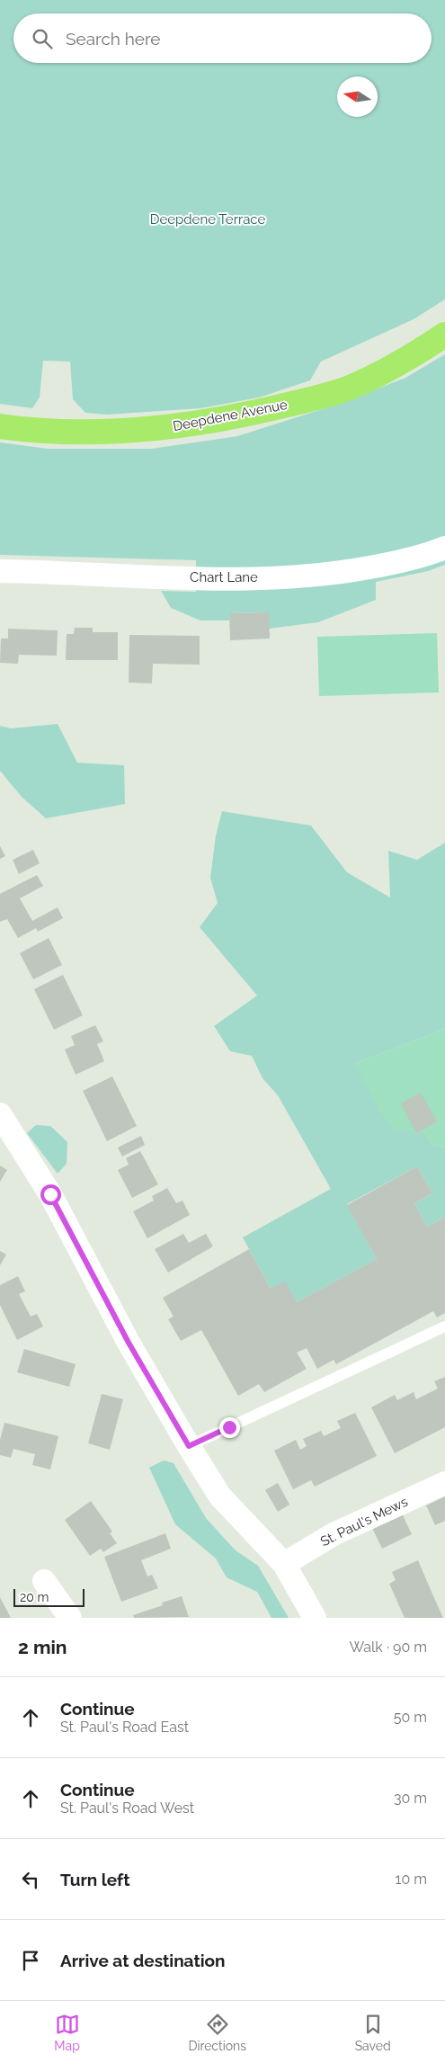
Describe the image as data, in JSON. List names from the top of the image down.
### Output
{
  "streets": {
    "highway": ["Deepdene Avenue"],
    "street": ["Chart Lane", "St. Paul's Mews"]
  },
  "parks": ["Deepdene Terrace"],
  "scale_bar": "20 m",
  "north": "left",
  "page": {
    "search": "Search here",
    "scale": "20 m",
    "heading": ["2 min", "Walk · 90 m"],
    "list": [
      ["Continue", "St. Paul's Road East", "50 m"],
      ["Continue", "St. Paul's Road West", "30 m"],
      ["Turn left", "10 m"],
      "Arrive at destination"
    ],
    "nav": ["Map", "Directions", "Saved"]
  }
}
